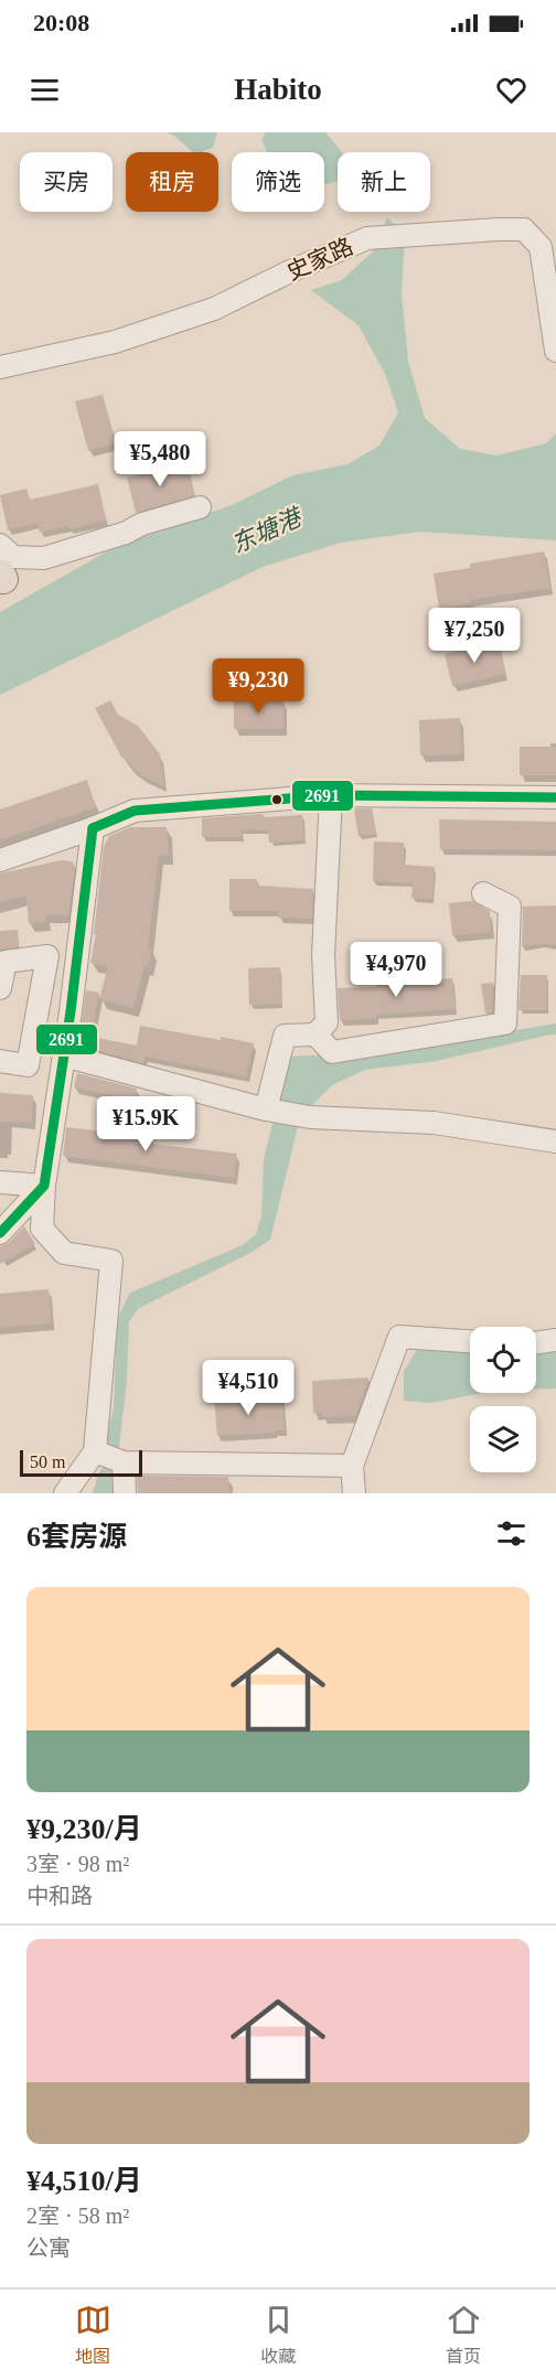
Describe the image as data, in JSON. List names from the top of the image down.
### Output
{
  "streets": {
    "street": ["史家路"]
  },
  "water": ["东塘港"],
  "lines": ["transit line 2691"],
  "scale_bar": "50 m",
  "page": {
    "status": "20:08",
    "header": "Habito",
    "chip": [
      "买房",
      "租房",
      "筛选",
      "新上"
    ],
    "price": [
      "¥5,480",
      "¥7,250",
      "¥9,230",
      "¥4,970",
      "¥15.9K",
      "¥4,510"
    ],
    "scale": "50 m",
    "heading": "6套房源",
    "list": [
      {
        "name": "¥9,230/月",
        "note": "3室 · 98 m² · 中和路"
      },
      {
        "name": "¥4,510/月",
        "note": "2室 · 58 m² · 公寓"
      }
    ],
    "tabs": ["地图", "收藏", "首页"]
  }
}
